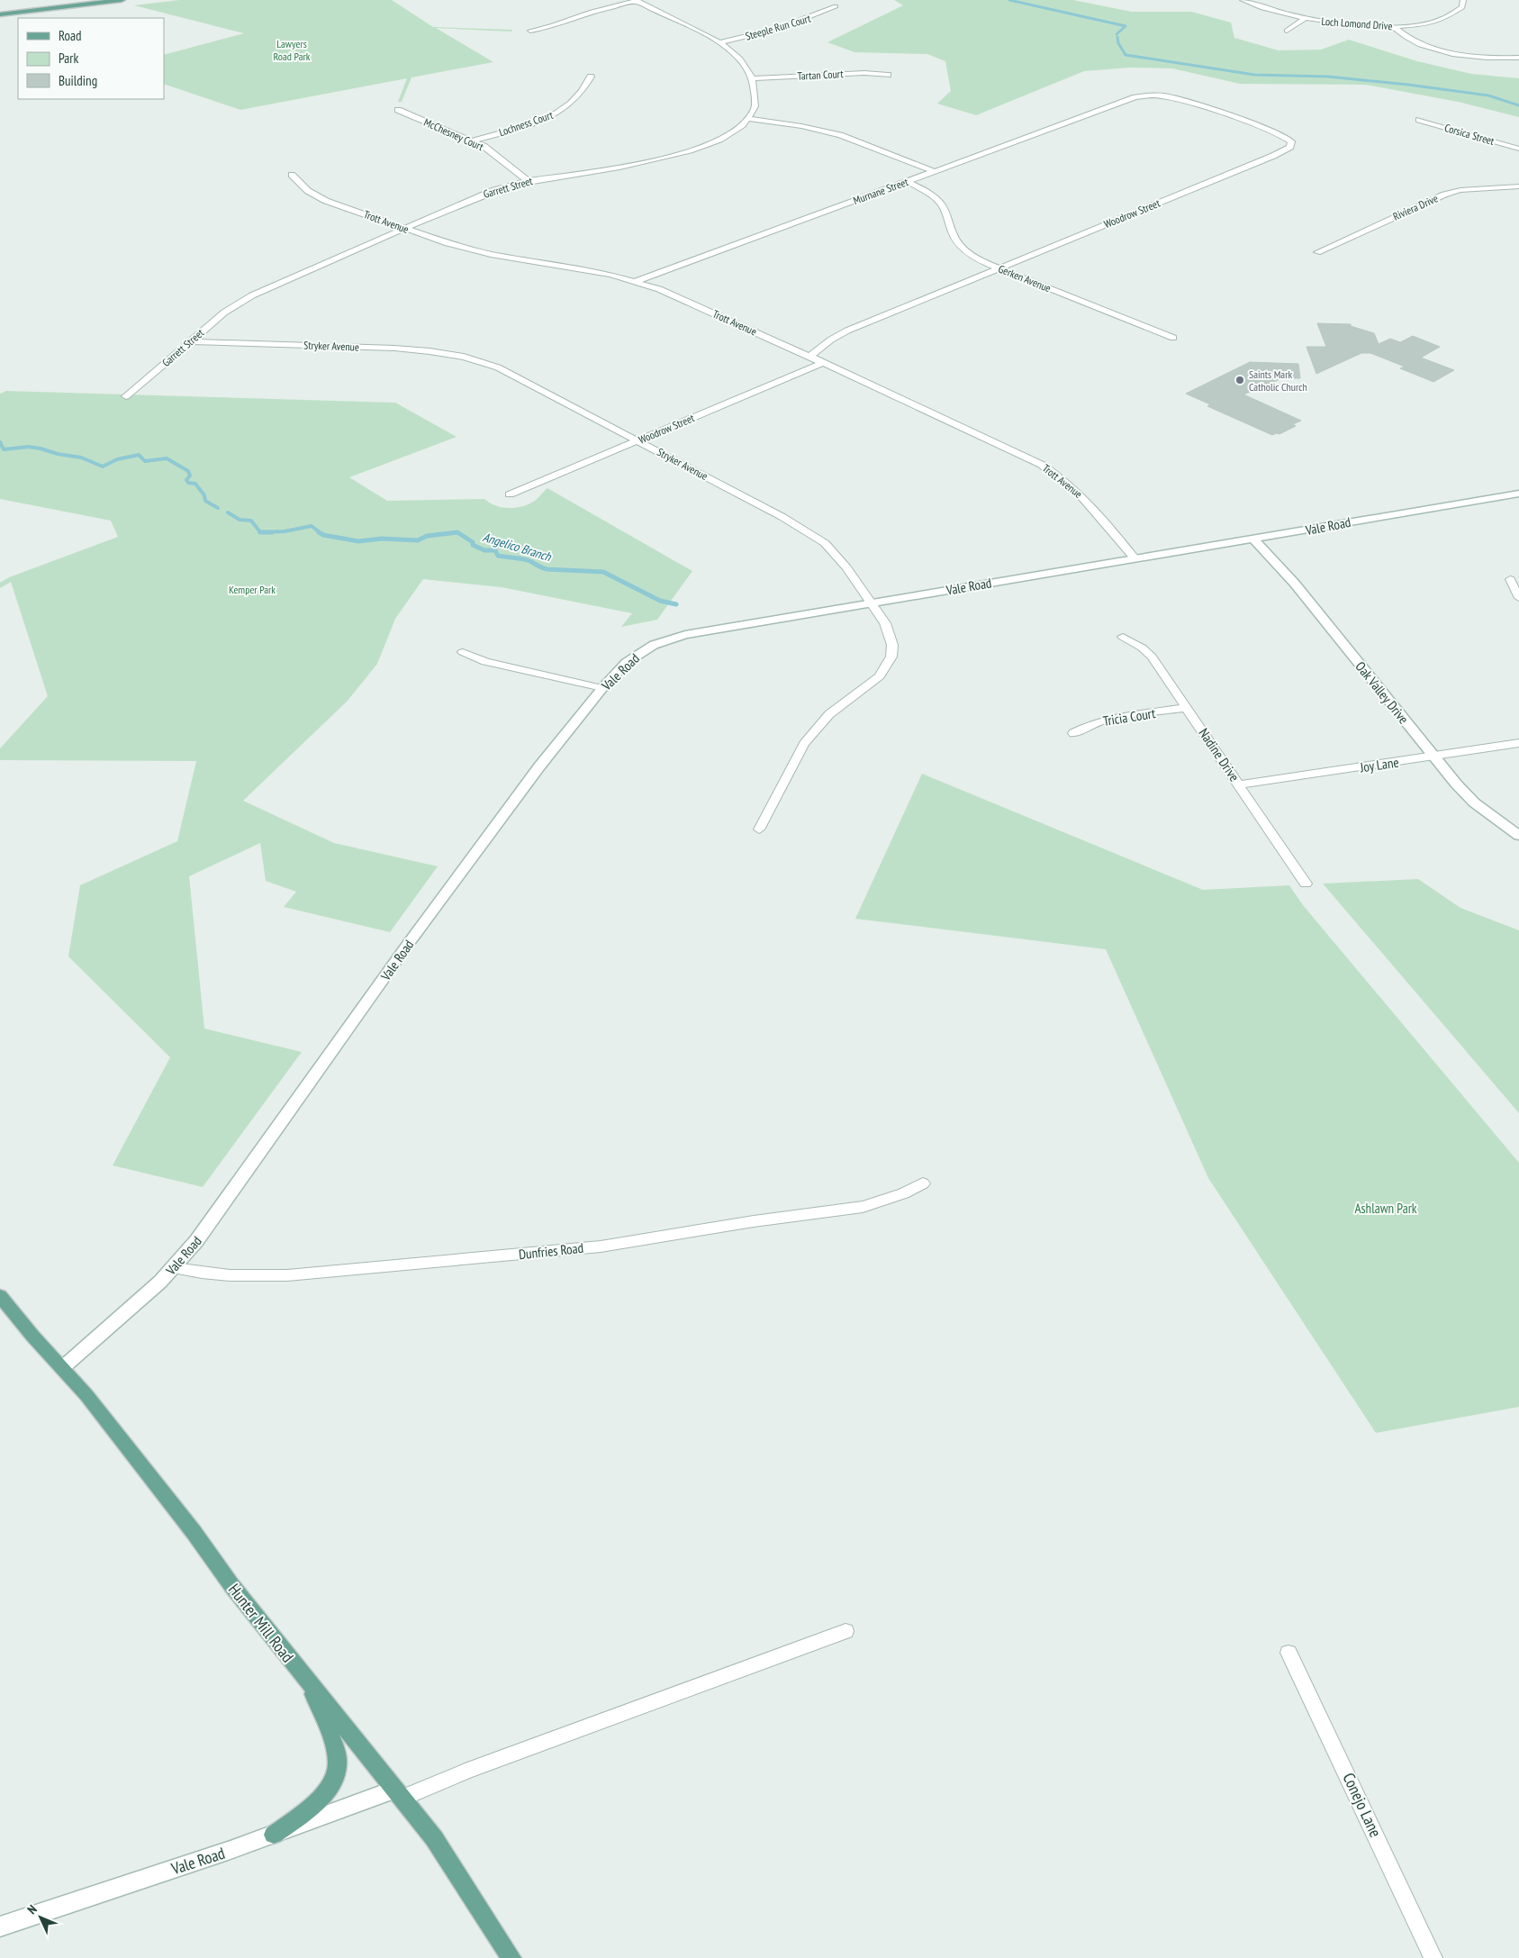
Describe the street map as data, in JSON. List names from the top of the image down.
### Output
{
  "streets": {
    "main road": ["Vale Road", "Oak Valley Drive", "Hunter Mill Road"],
    "street": [
      "Loch Lomond Drive",
      "Steeple Run Court",
      "Tartan Court",
      "Lochness Court",
      "McChesney Court",
      "Corsica Street",
      "Garrett Street",
      "Murnane Street",
      "Riviera Drive",
      "Woodrow Street",
      "Trott Avenue",
      "Gerken Avenue",
      "Stryker Avenue",
      "Tricia Court",
      "Nadine Drive",
      "Joy Lane",
      "Dunfries Road",
      "Conejo Lane"
    ]
  },
  "crossings": [
    ["Lochness Court", "McChesney Court"],
    ["McChesney Court", "Garrett Street"],
    ["Garrett Street", "Trott Avenue"],
    ["Garrett Street", "Stryker Avenue"],
    ["Murnane Street", "Woodrow Street"],
    ["Murnane Street", "Trott Avenue"],
    ["Murnane Street", "Gerken Avenue"],
    ["Woodrow Street", "Trott Avenue"],
    ["Woodrow Street", "Gerken Avenue"],
    ["Woodrow Street", "Stryker Avenue"],
    ["Trott Avenue", "Vale Road"],
    ["Stryker Avenue", "Vale Road"],
    ["Vale Road", "Oak Valley Drive"],
    ["Vale Road", "Dunfries Road"],
    ["Vale Road", "Hunter Mill Road"],
    ["Oak Valley Drive", "Joy Lane"],
    ["Tricia Court", "Nadine Drive"],
    ["Nadine Drive", "Joy Lane"]
  ],
  "water": ["Angelico Branch"],
  "parks": ["Lawyers Road Park", "Kemper Park", "Ashlawn Park"],
  "places": ["Saints Mark Catholic Church"],
  "legend": ["Road", "Park", "Building"],
  "north": "top left"
}
